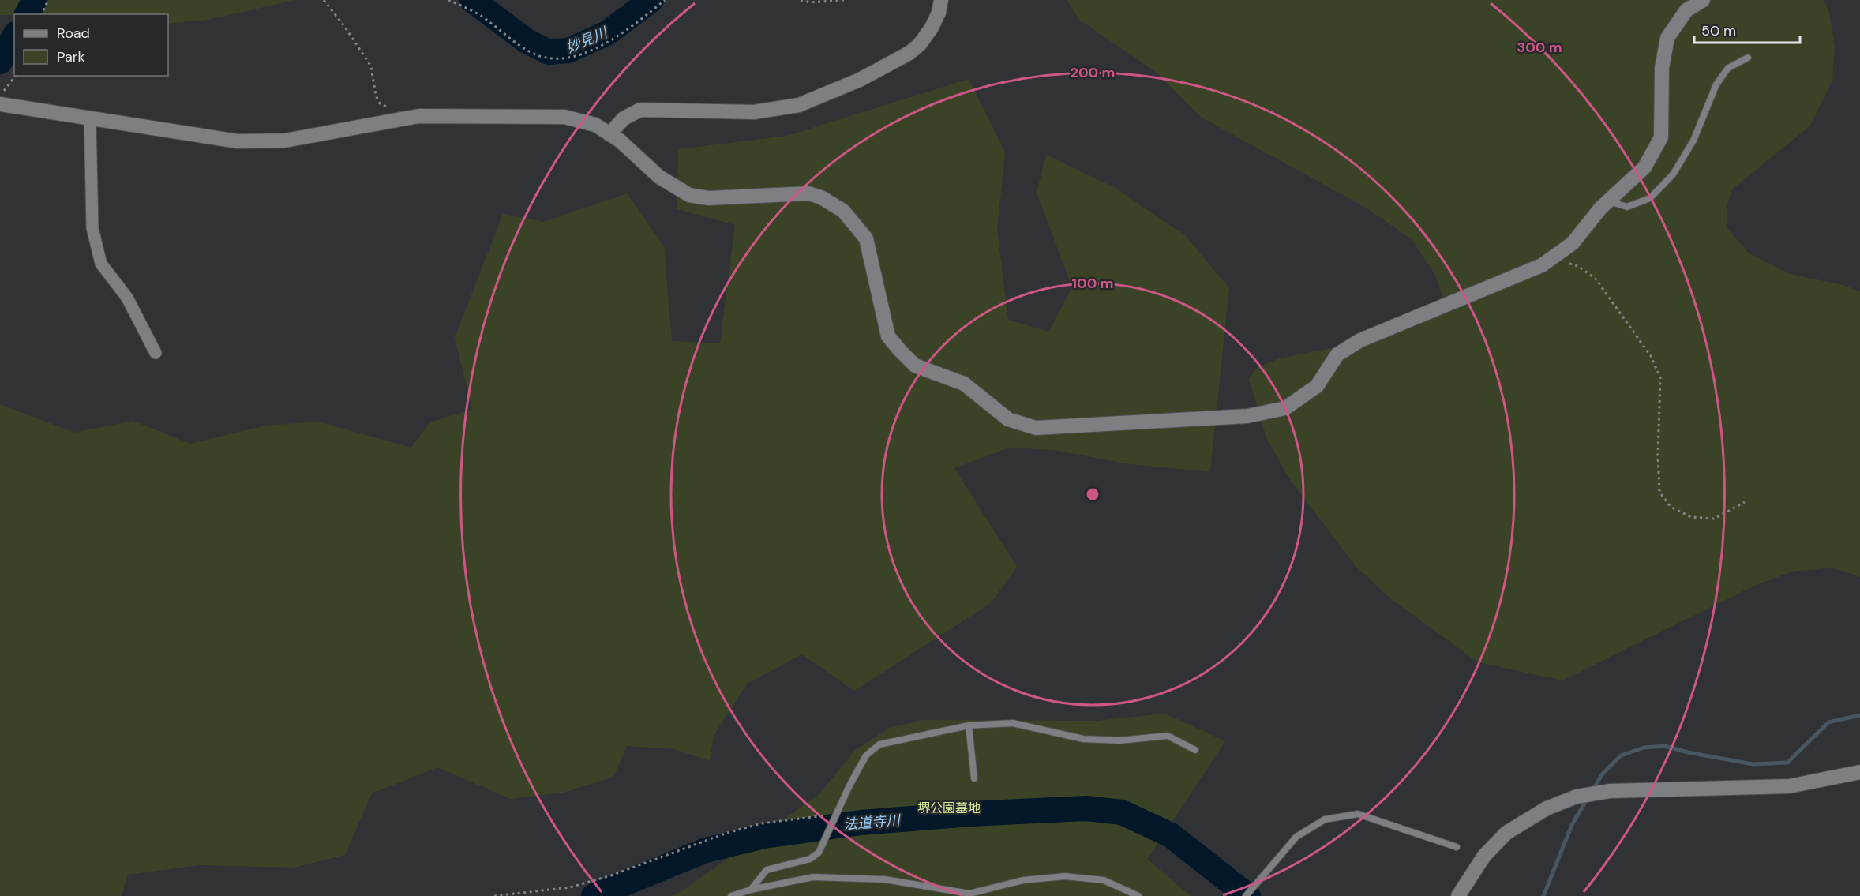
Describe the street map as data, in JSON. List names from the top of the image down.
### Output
{
  "water": ["妙見川", "法道寺川"],
  "parks": ["堺公園墓地"],
  "legend": ["Road", "Park"],
  "scale_bar": "50 m",
  "rings": ["300 m", "200 m", "100 m"]
}
